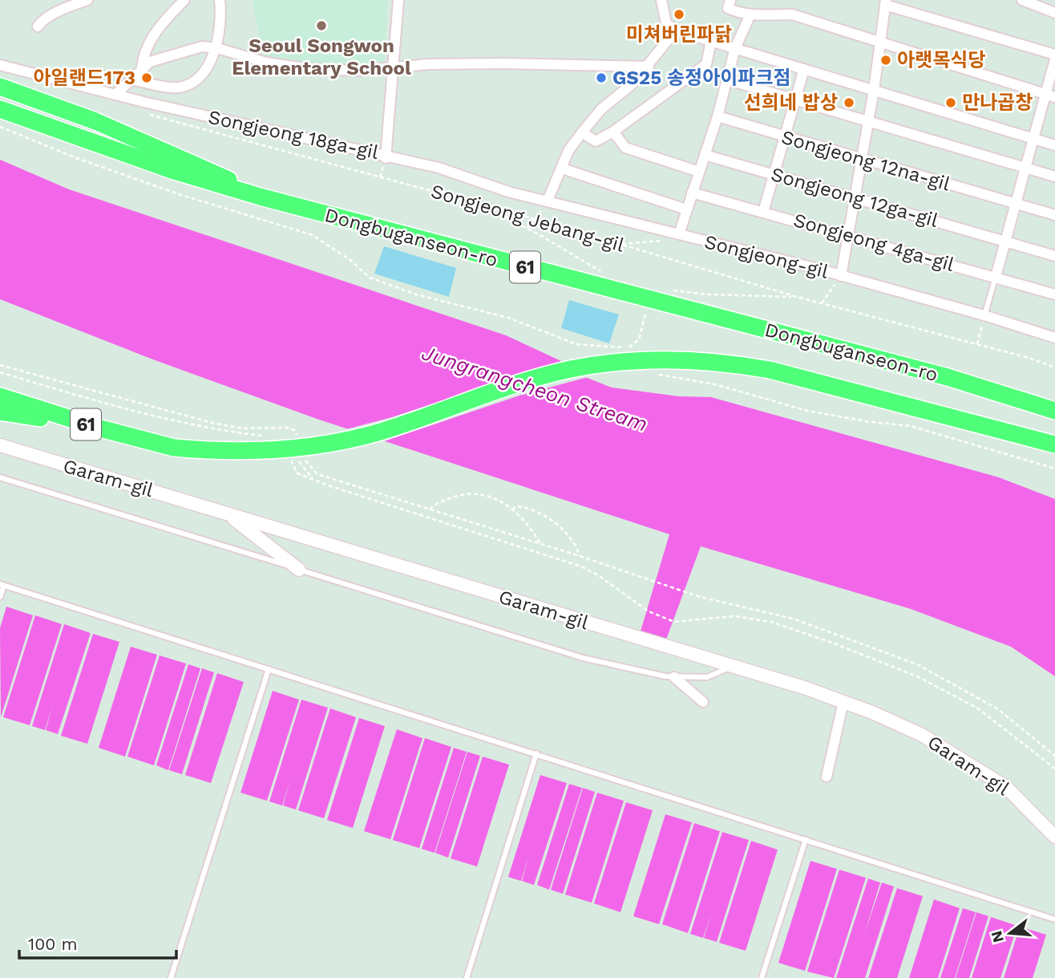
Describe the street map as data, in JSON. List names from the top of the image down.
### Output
{
  "streets": {
    "highway": ["Dongbuganseon-ro", "61"],
    "street": [
      "Songjeong 18ga-gil",
      "Songjeong 12na-gil",
      "Songjeong 12ga-gil",
      "Songjeong 4ga-gil",
      "Songjeong-gil",
      "Garam-gil"
    ],
    "path": ["Songjeong Jebang-gil"]
  },
  "crossings": [
    ["Songjeong 18ga-gil", "Songjeong-gil"]
  ],
  "water": ["Jungrangcheon Stream"],
  "places": [
    "미쳐버린파닭",
    "Seoul Songwon Elementary School",
    "아랫목식당",
    "아일랜드173",
    "GS25 송정아이파크점",
    "선희네 밥상",
    "만나곱창"
  ],
  "scale_bar": "100 m",
  "north": "left"
}
